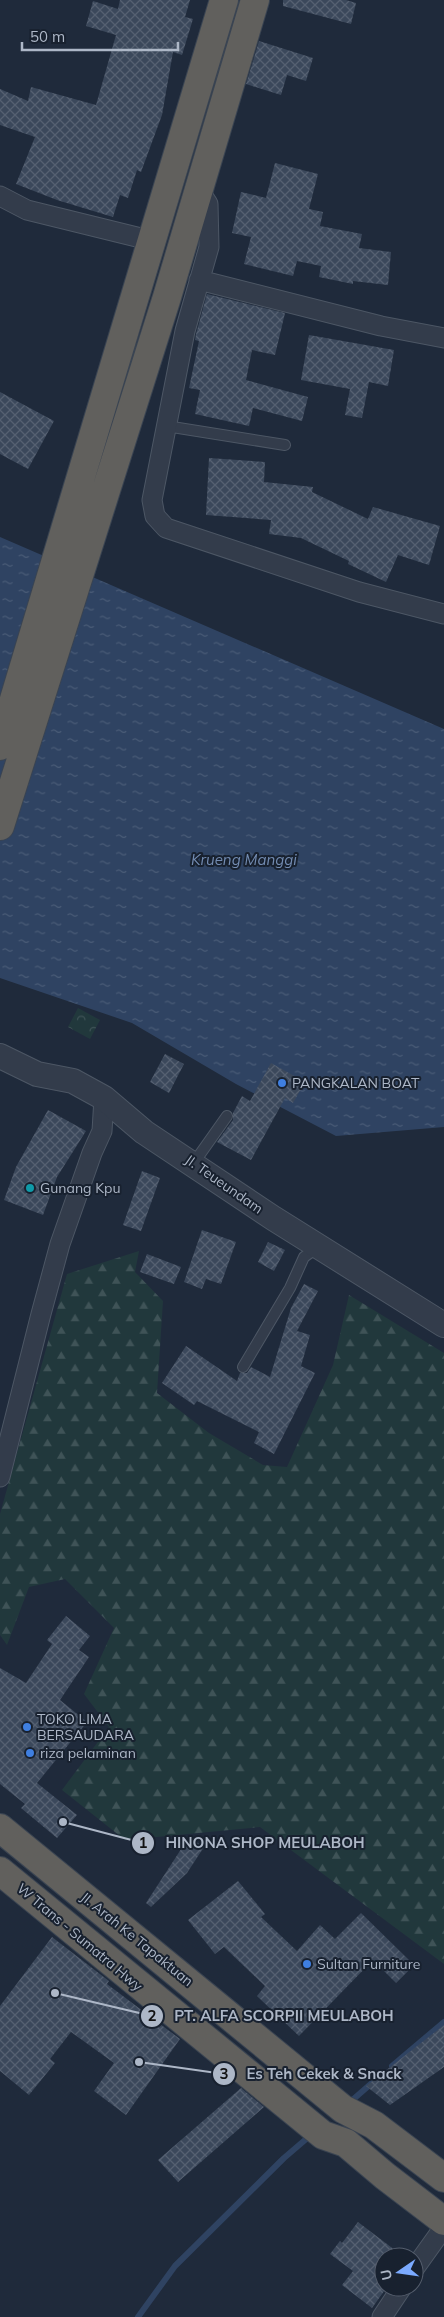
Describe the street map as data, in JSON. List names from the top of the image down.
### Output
{
  "streets": {
    "highway": ["W Trans - Sumatra Hwy", "JI. Arah Ke Tapaktuan"],
    "street": ["JI. Teueundam"]
  },
  "water": ["Krueng Manggi"],
  "places": [
    "PANGKALAN BOAT",
    "Gunang Kpu",
    "TOKO LIMA BERSAUDARA",
    "riza pelaminan",
    "HINONA SHOP MEULABOH",
    "Sultan Furniture",
    "PT. ALFA SCORPII MEULABOH",
    "Es Teh Cekek & Snack"
  ],
  "scale_bar": "50 m",
  "north": "left"
}
